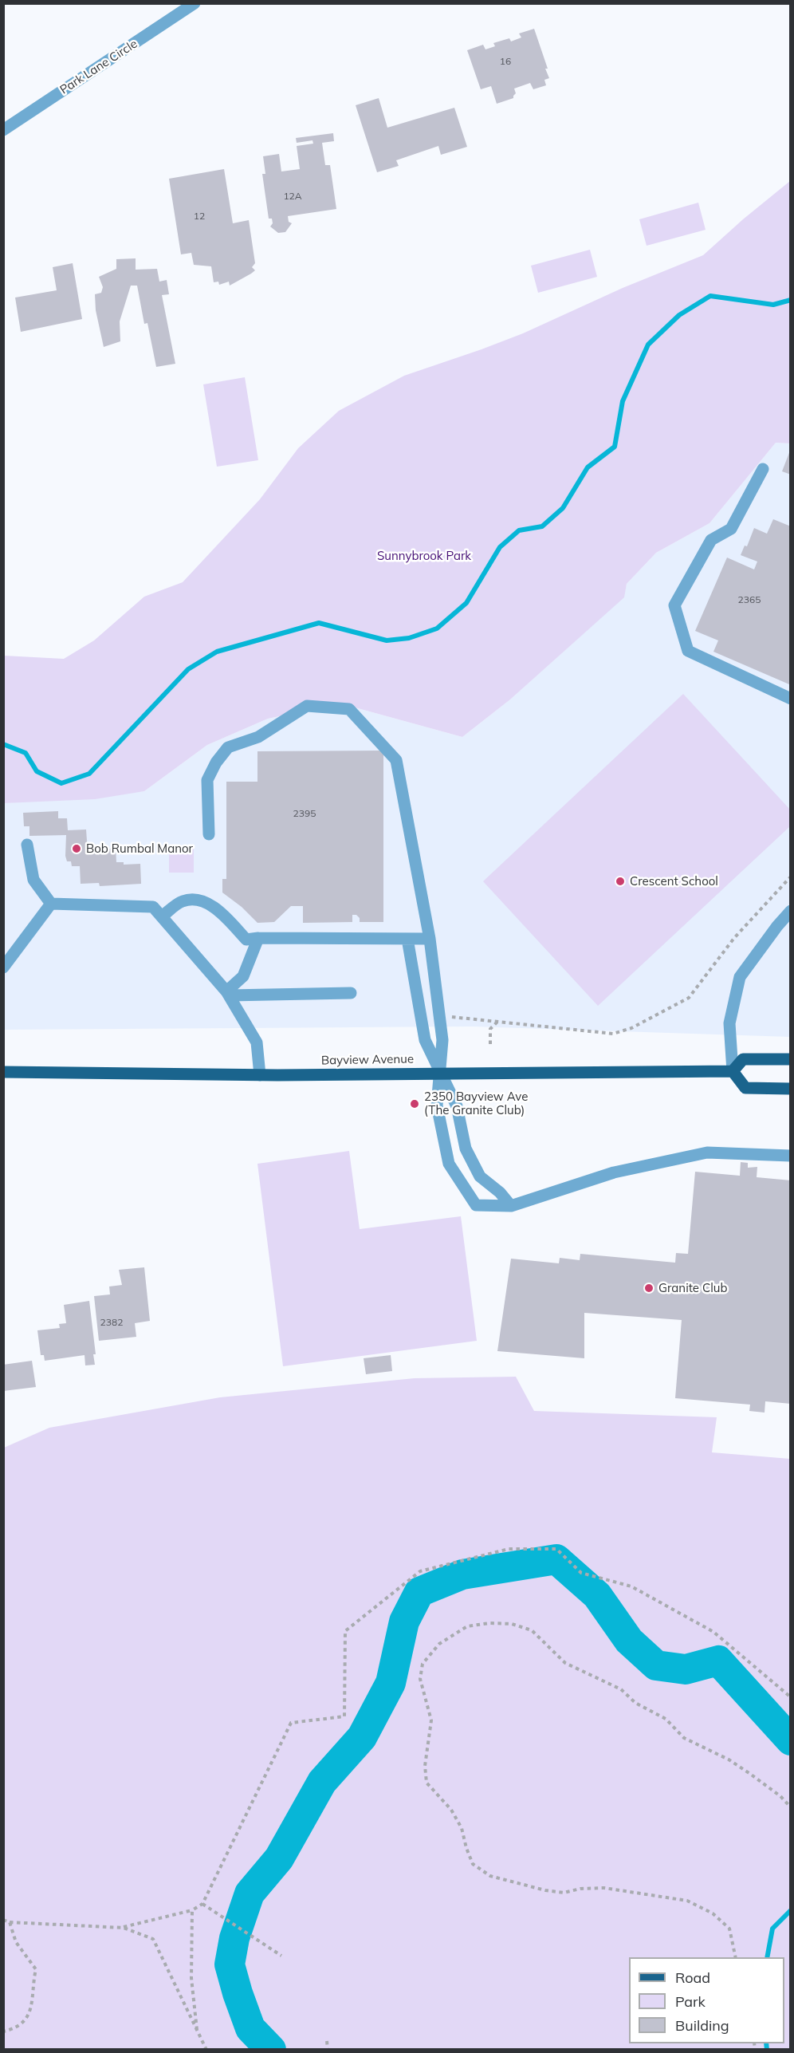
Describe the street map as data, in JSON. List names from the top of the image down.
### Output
{
  "streets": {
    "main road": ["Bayview Avenue"],
    "street": ["Park Lane Circle"]
  },
  "parks": ["Sunnybrook Park"],
  "places": [
    "Bob Rumbal Manor",
    "Crescent School",
    "2350 Bayview Ave (The Granite Club)",
    "Granite Club"
  ],
  "house_numbers": [
    "16",
    "12A",
    "12",
    "2365",
    "2395",
    "2382"
  ],
  "legend": ["Road", "Park", "Building"]
}
